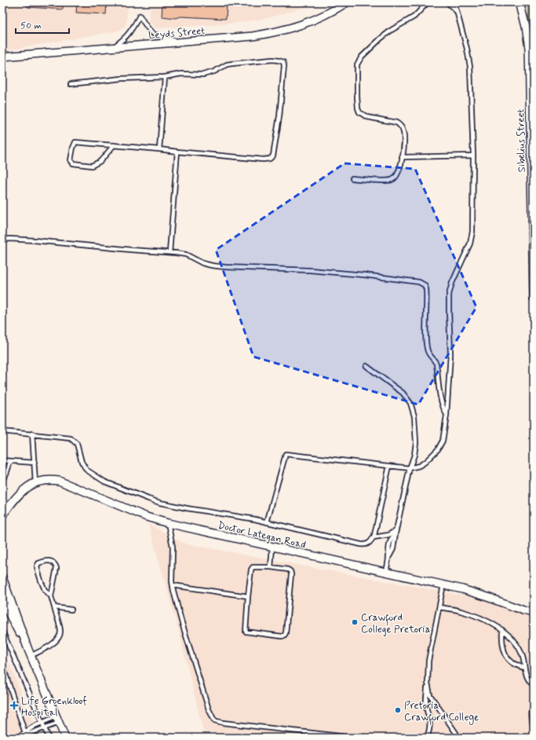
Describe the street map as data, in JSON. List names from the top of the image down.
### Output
{
  "streets": {
    "street": ["Leyds Street", "Sibelius Street", "Doctor Lategan Road"]
  },
  "places": {
    "other": ["Crawford College Pretoria", "Pretoria Crawford College"],
    "health": ["Life Groenkloof Hospital"]
  },
  "scale_bar": "50 m"
}
